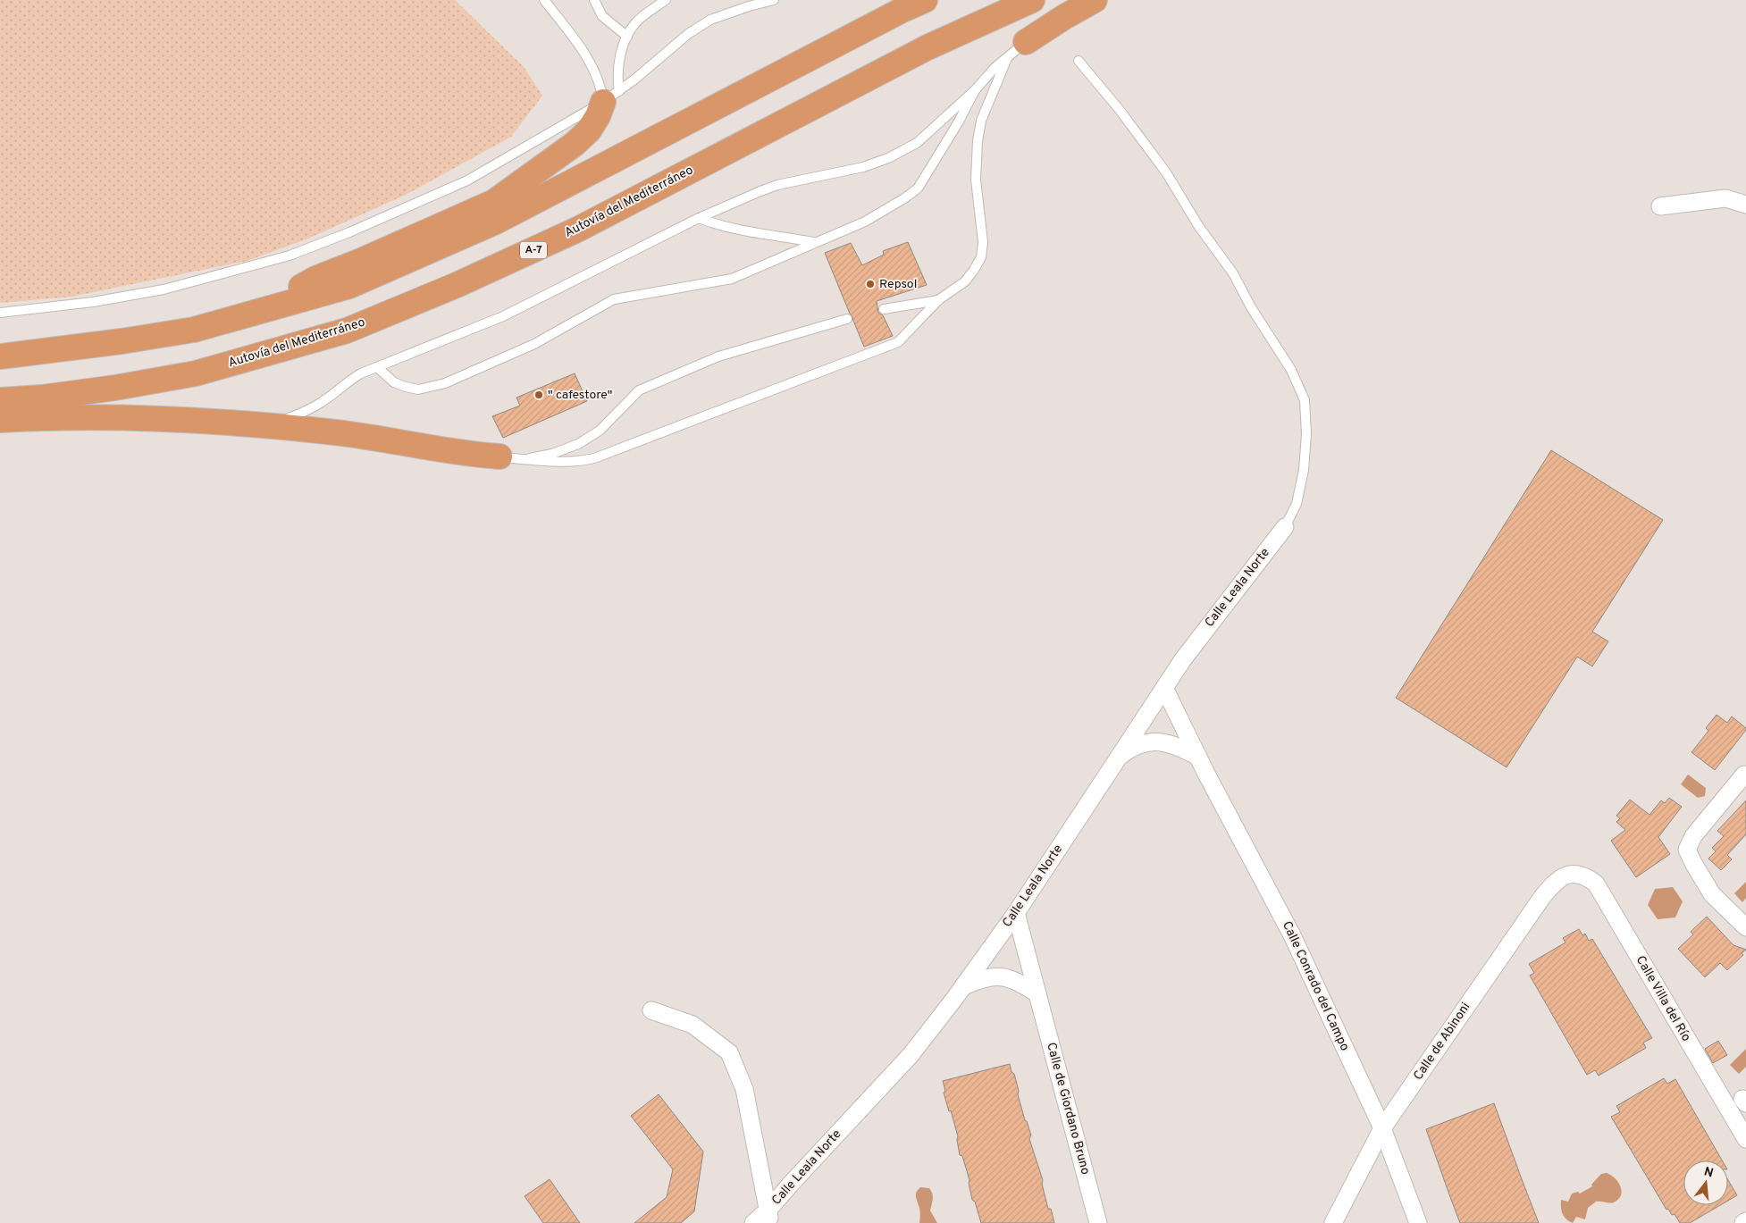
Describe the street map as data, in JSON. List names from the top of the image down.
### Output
{
  "streets": {
    "highway": ["Autovía del Mediterráneo", "A-7"],
    "street": [
      "Calle Leala Norte",
      "Calle Conrado del Campo",
      "Calle Villa del Río",
      "Calle de Abinoni",
      "Calle de Giordano Bruno"
    ]
  },
  "crossings": [
    ["Calle Leala Norte", "Calle Conrado del Campo"],
    ["Calle Leala Norte", "Calle de Giordano Bruno"],
    ["Calle Conrado del Campo", "Calle de Abinoni"],
    ["Calle Villa del Río", "Calle de Abinoni"]
  ],
  "places": ["Repsol", "\" cafestore\""],
  "north": "top"
}
